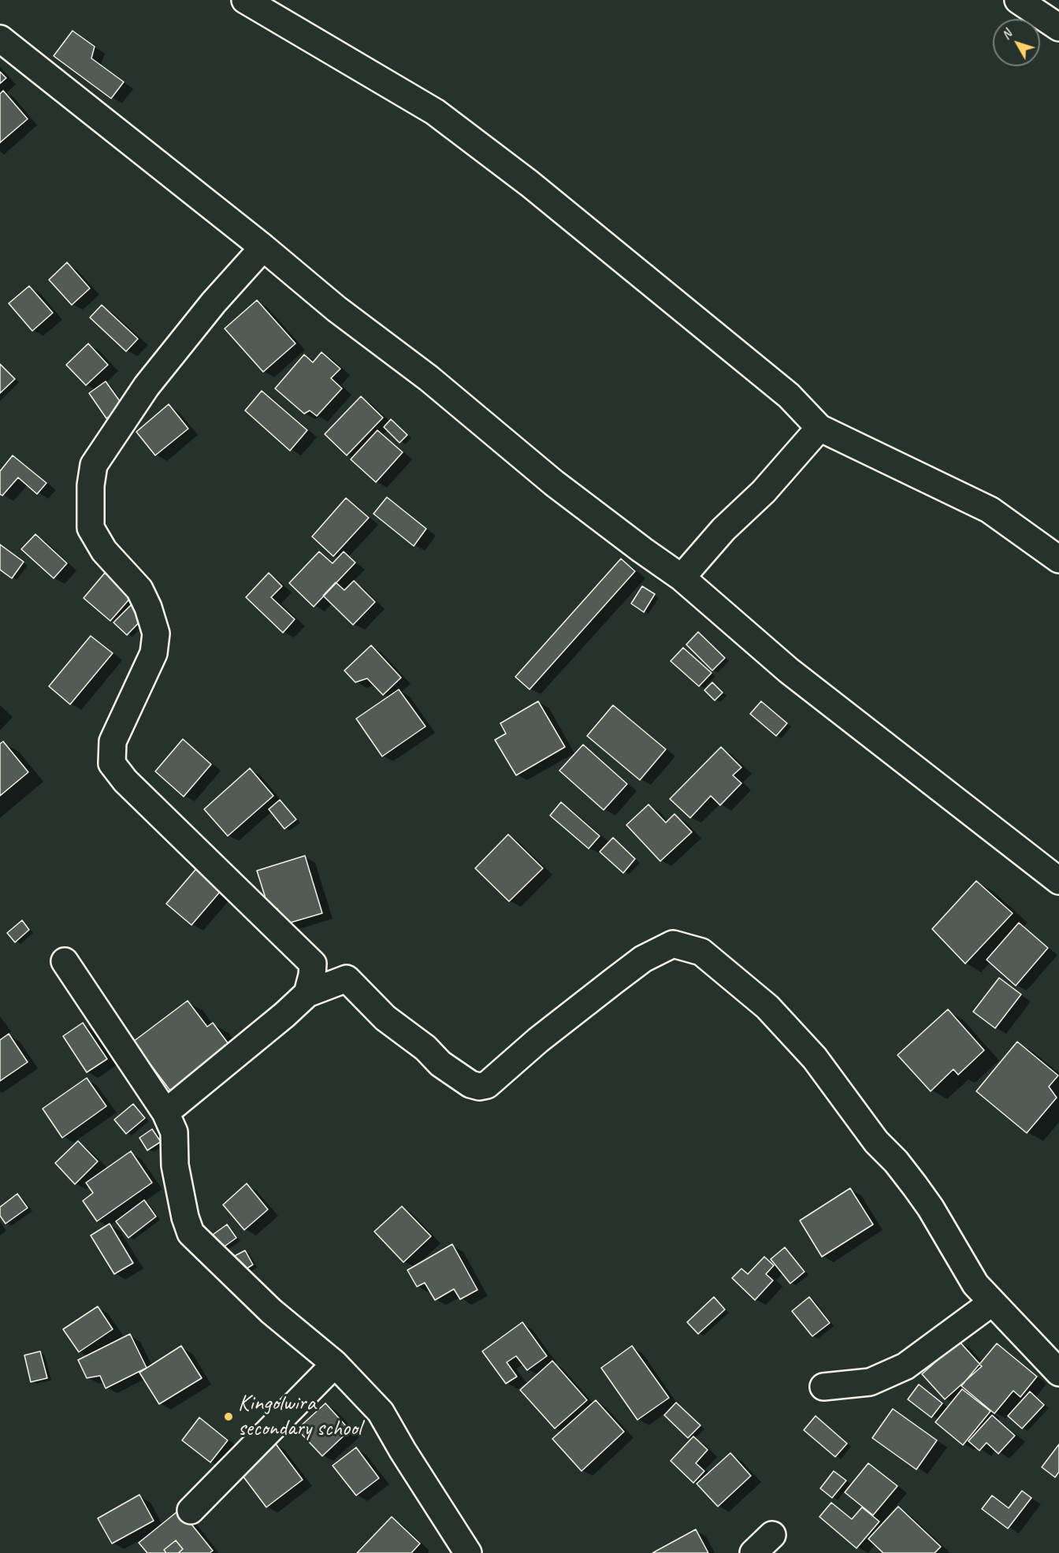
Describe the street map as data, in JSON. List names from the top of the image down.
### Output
{
  "places": ["Kingolwira secondary school"],
  "north": "top left"
}
